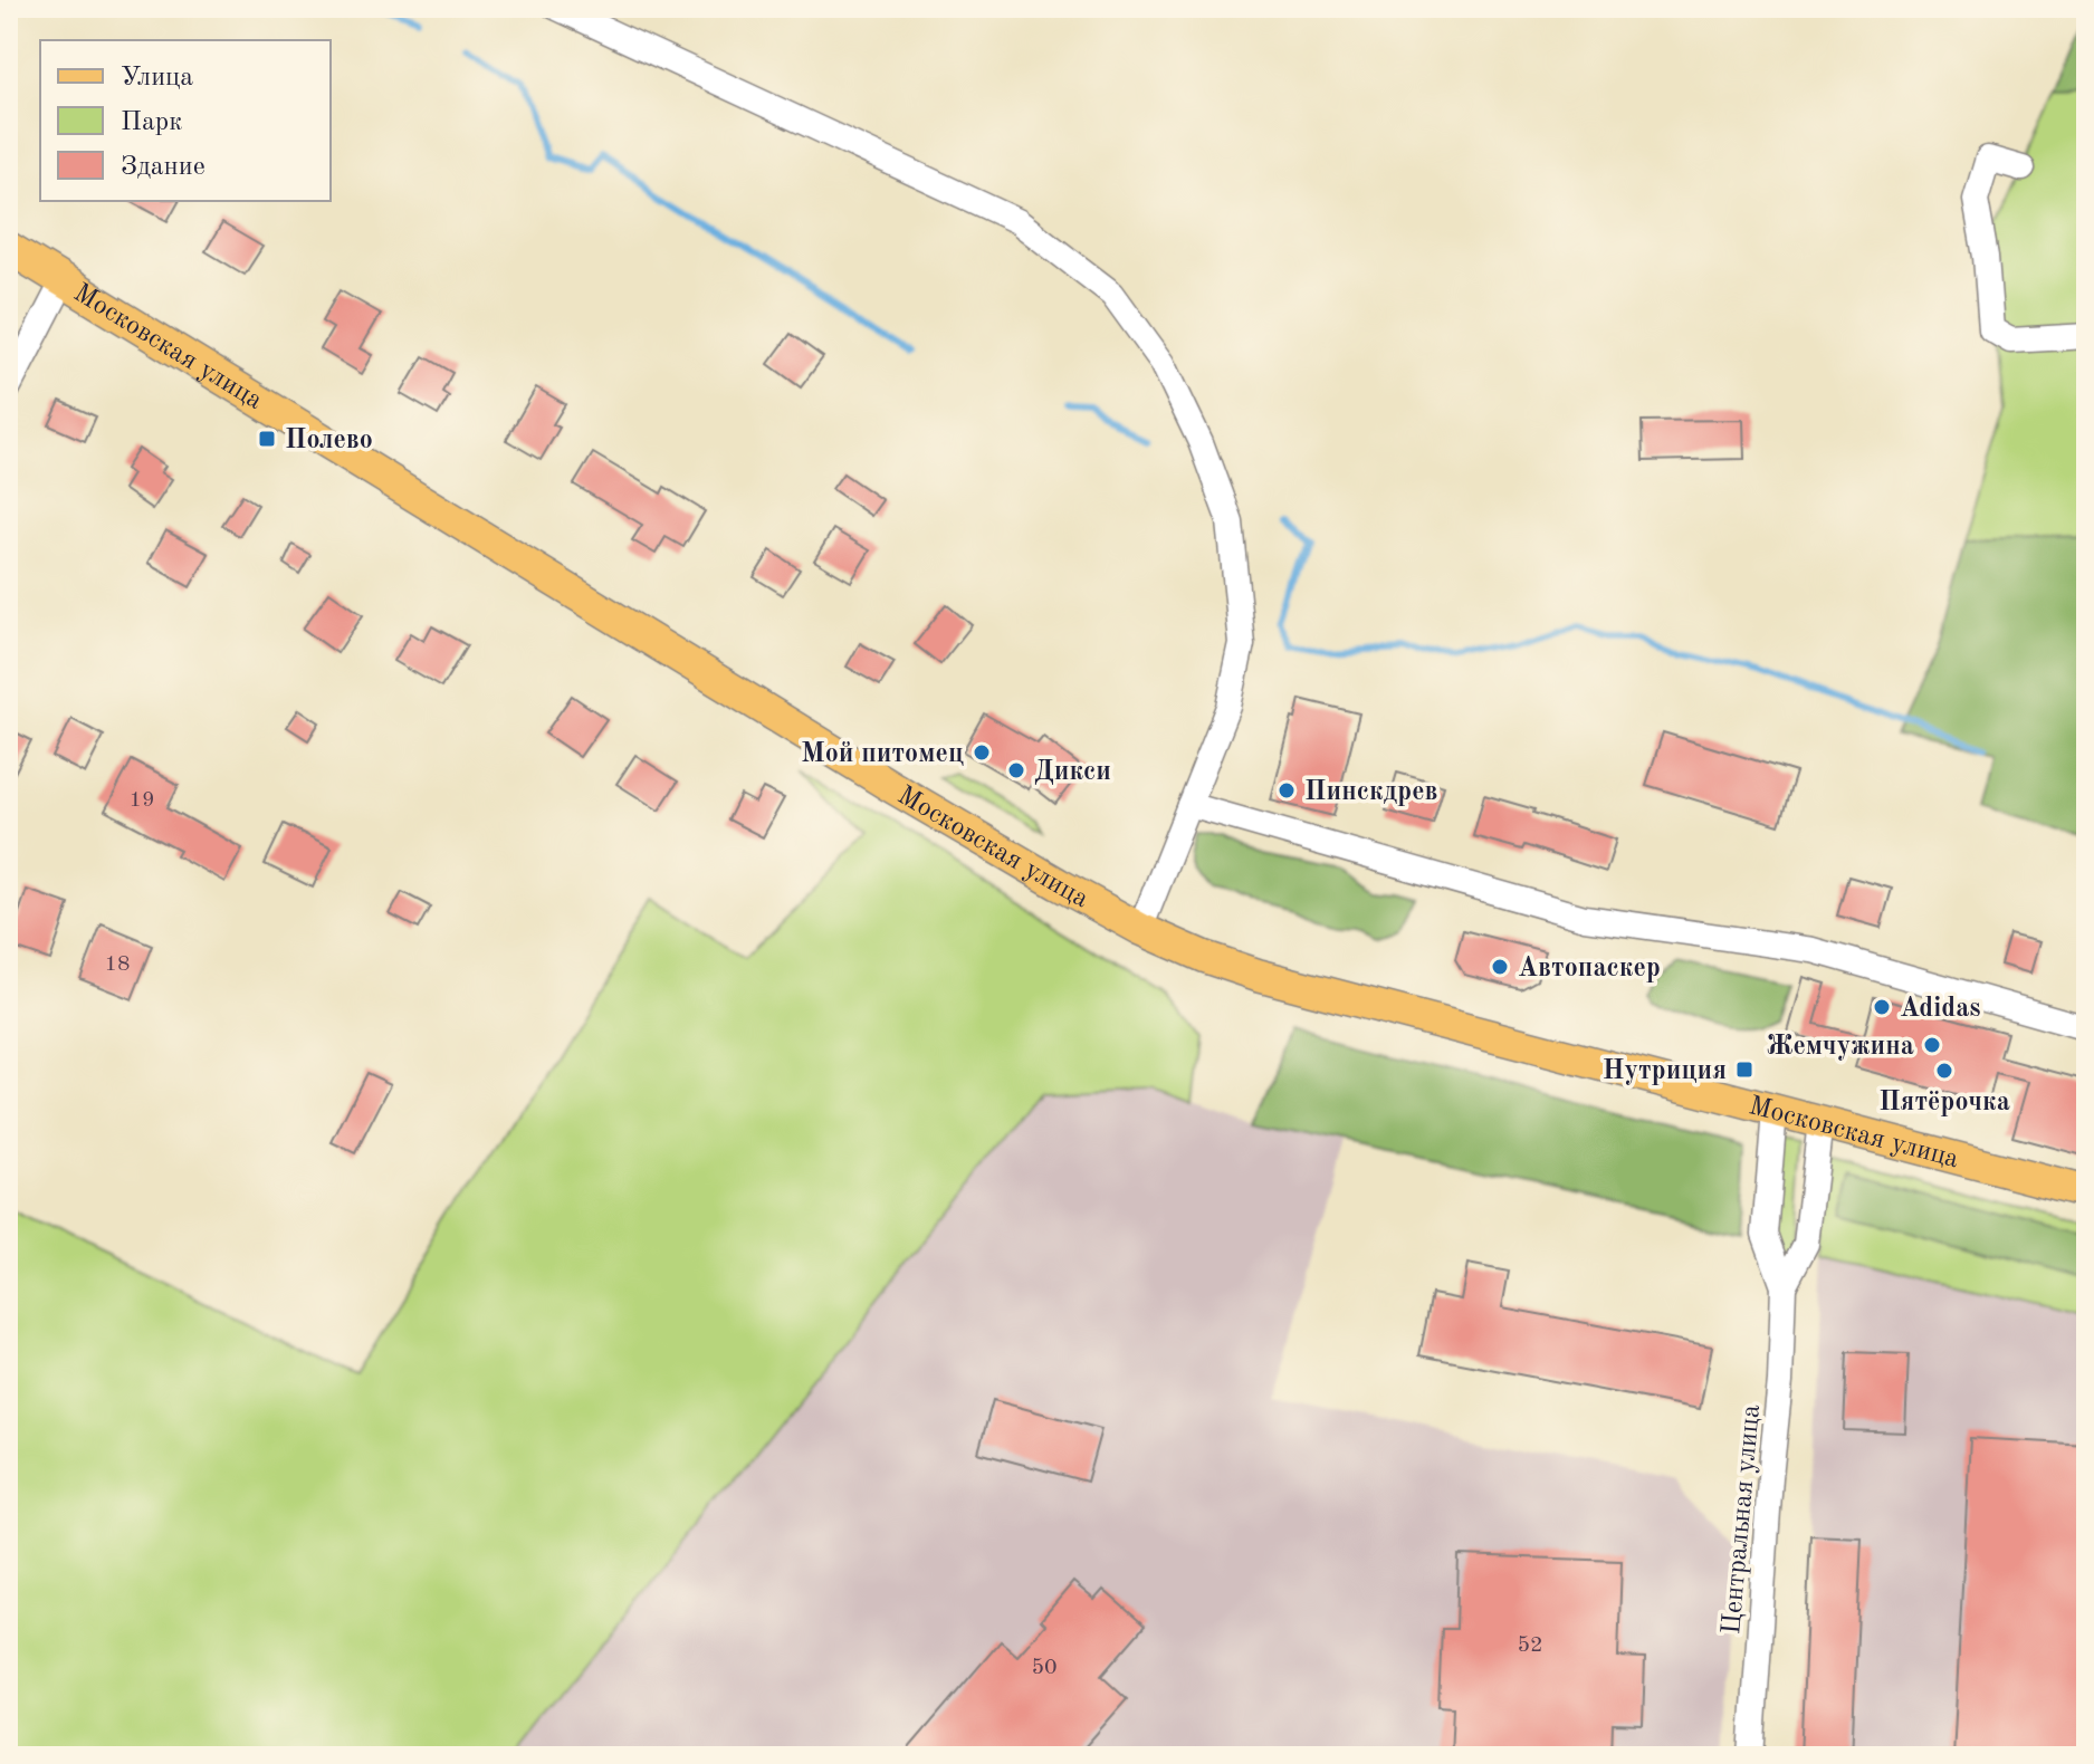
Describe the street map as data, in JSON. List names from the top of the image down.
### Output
{
  "streets": {
    "main road": ["Московская улица"],
    "street": ["Центральная улица"]
  },
  "places": {
    "transit": ["Полево", "Нутриция"],
    "other": [
      "Мой питомец",
      "Дикси",
      "Пинскдрев",
      "Автопаскер",
      "Adidas",
      "Жемчужина",
      "Пятёрочка"
    ]
  },
  "house_numbers": [
    "19",
    "18",
    "52",
    "50"
  ],
  "legend": ["Улица", "Парк", "Здание"]
}
